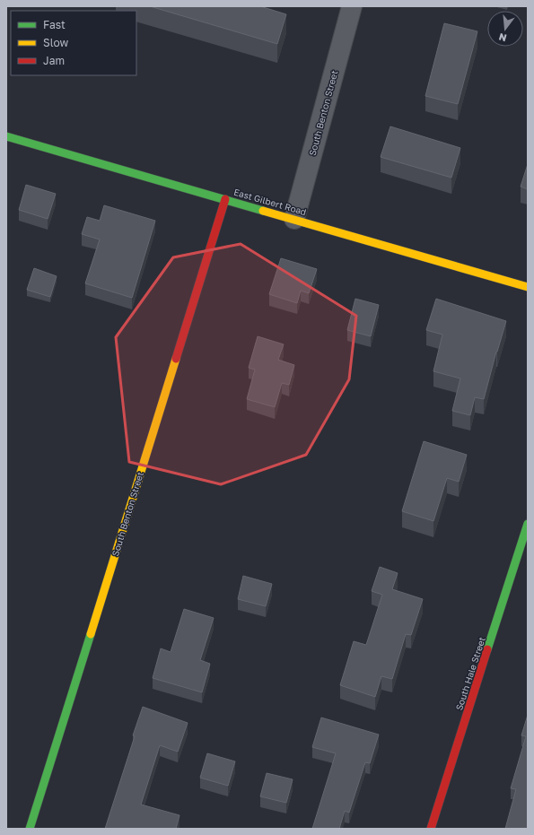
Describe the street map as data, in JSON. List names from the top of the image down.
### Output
{
  "streets": {
    "street": ["South Benton Street", "East Gilbert Road", "South Hale Street"]
  },
  "crossings": [
    ["South Benton Street", "East Gilbert Road"]
  ],
  "legend": ["Fast", "Slow", "Jam"],
  "north": "bottom"
}
